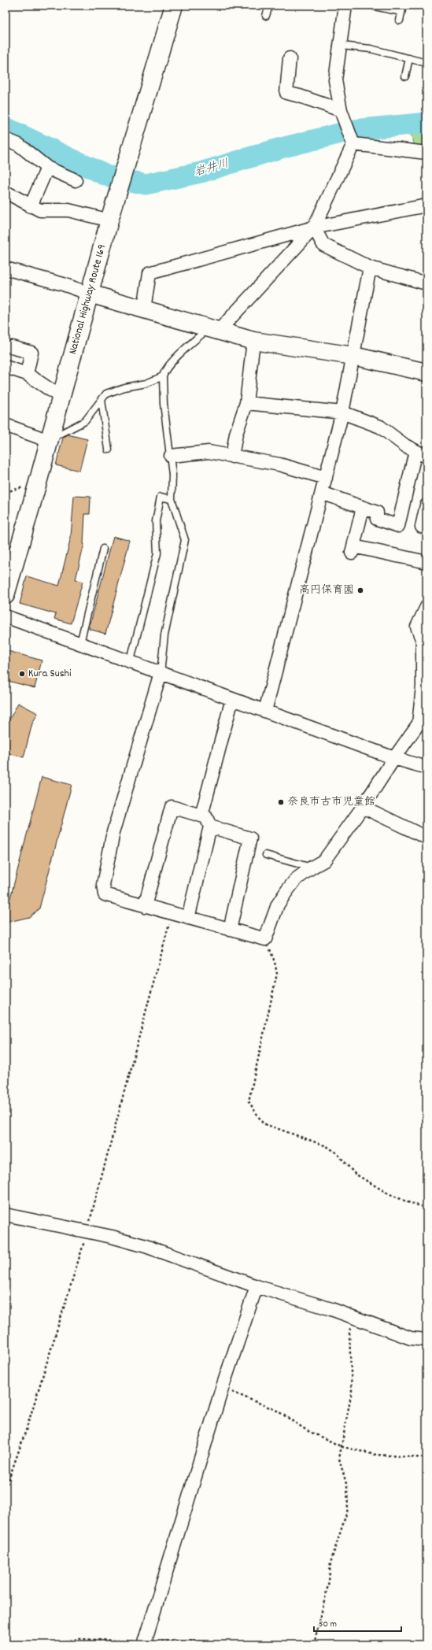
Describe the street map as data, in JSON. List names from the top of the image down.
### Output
{
  "streets": {
    "main road": ["National Highway Route 169"]
  },
  "water": ["岩井川"],
  "places": ["高円保育園", "Kura Sushi", "奈良市古市児童館"],
  "scale_bar": "50 m"
}
